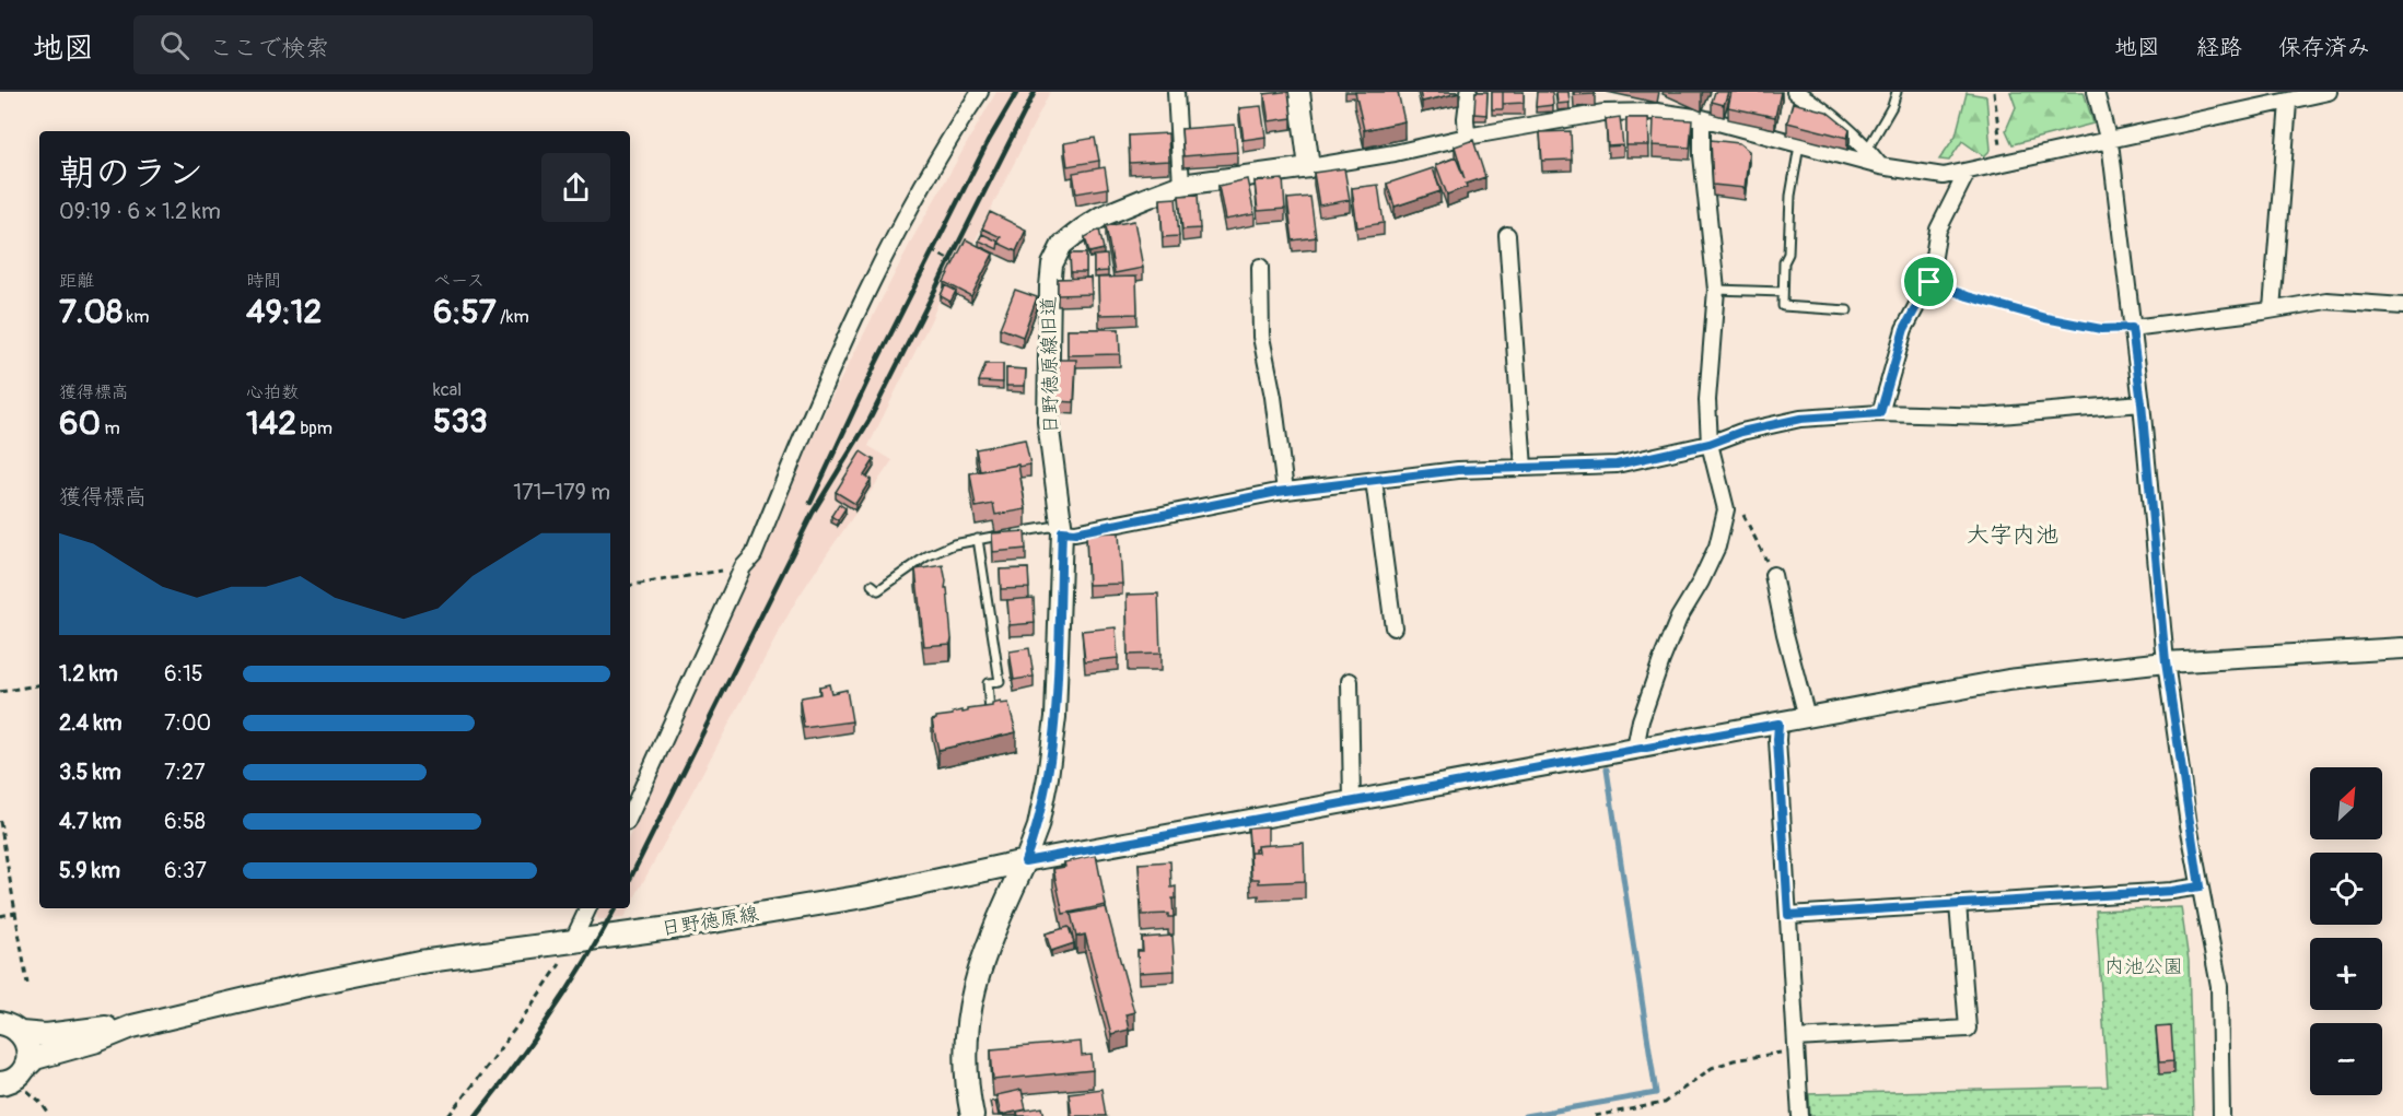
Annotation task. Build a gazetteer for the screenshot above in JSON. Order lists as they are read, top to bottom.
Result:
{
  "streets": {
    "main road": ["日野徳原線"],
    "street": ["日野徳原線旧道"]
  },
  "crossings": [
    ["日野徳原線旧道", "日野徳原線"]
  ],
  "districts": ["大字内池"],
  "parks": ["内池公園"],
  "north": "top right",
  "page": {
    "header": "地図",
    "search": "ここで検索",
    "nav": ["地図", "経路", "保存済み"],
    "heading": ["朝のラン", "09:19 · 6 × 1.2 km"],
    "stats": [
      ["距離", "7.08 km"],
      ["時間", "49:12"],
      ["ペース", "6:57 /km"],
      ["獲得標高", "60 m"],
      ["心拍数", "142 bpm"],
      ["kcal", "533"]
    ],
    "chart": ["獲得標高", "171–179 m"],
    "list": [
      {
        "name": "1.2 km",
        "note": "6:15"
      },
      {
        "name": "2.4 km",
        "note": "7:00"
      },
      {
        "name": "3.5 km",
        "note": "7:27"
      },
      {
        "name": "4.7 km",
        "note": "6:58"
      },
      {
        "name": "5.9 km",
        "note": "6:37"
      }
    ],
    "map_buttons": ["+", "−"]
  }
}
